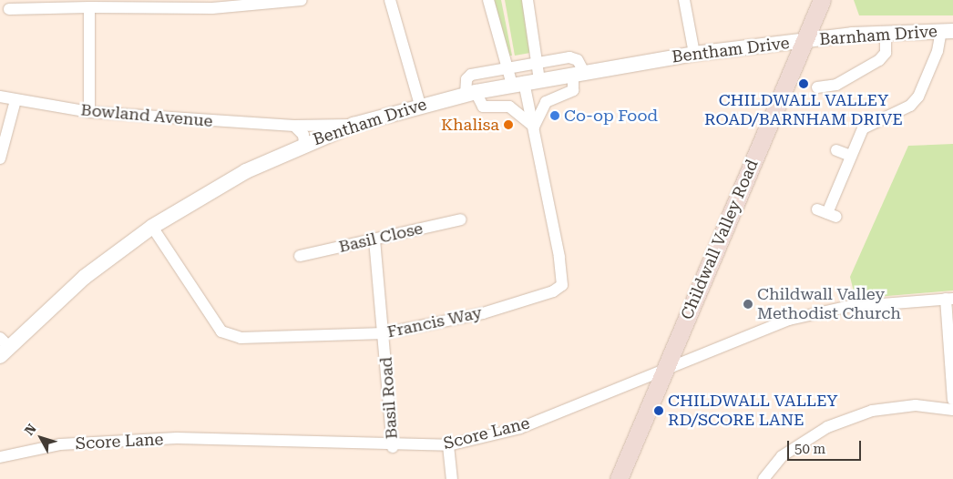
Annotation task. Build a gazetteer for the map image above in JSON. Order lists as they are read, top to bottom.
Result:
{
  "streets": {
    "main road": ["Childwall Valley Road"],
    "street": [
      "Barnham Drive",
      "Bentham Drive",
      "Bowland Avenue",
      "Basil Close",
      "Francis Way",
      "Basil Road",
      "Score Lane"
    ]
  },
  "crossings": [
    ["Barnham Drive", "Bentham Drive"],
    ["Barnham Drive", "Childwall Valley Road"],
    ["Bentham Drive", "Bowland Avenue"],
    ["Bentham Drive", "Childwall Valley Road"],
    ["Bentham Drive", "Francis Way"],
    ["Basil Close", "Basil Road"],
    ["Childwall Valley Road", "Score Lane"],
    ["Francis Way", "Basil Road"],
    ["Basil Road", "Score Lane"]
  ],
  "places": [
    "CHILDWALL VALLEY ROAD/BARNHAM DRIVE",
    "Co-op Food",
    "Khalisa",
    "Childwall Valley Methodist Church",
    "CHILDWALL VALLEY RD/SCORE LANE"
  ],
  "scale_bar": "50 m",
  "north": "top left"
}
